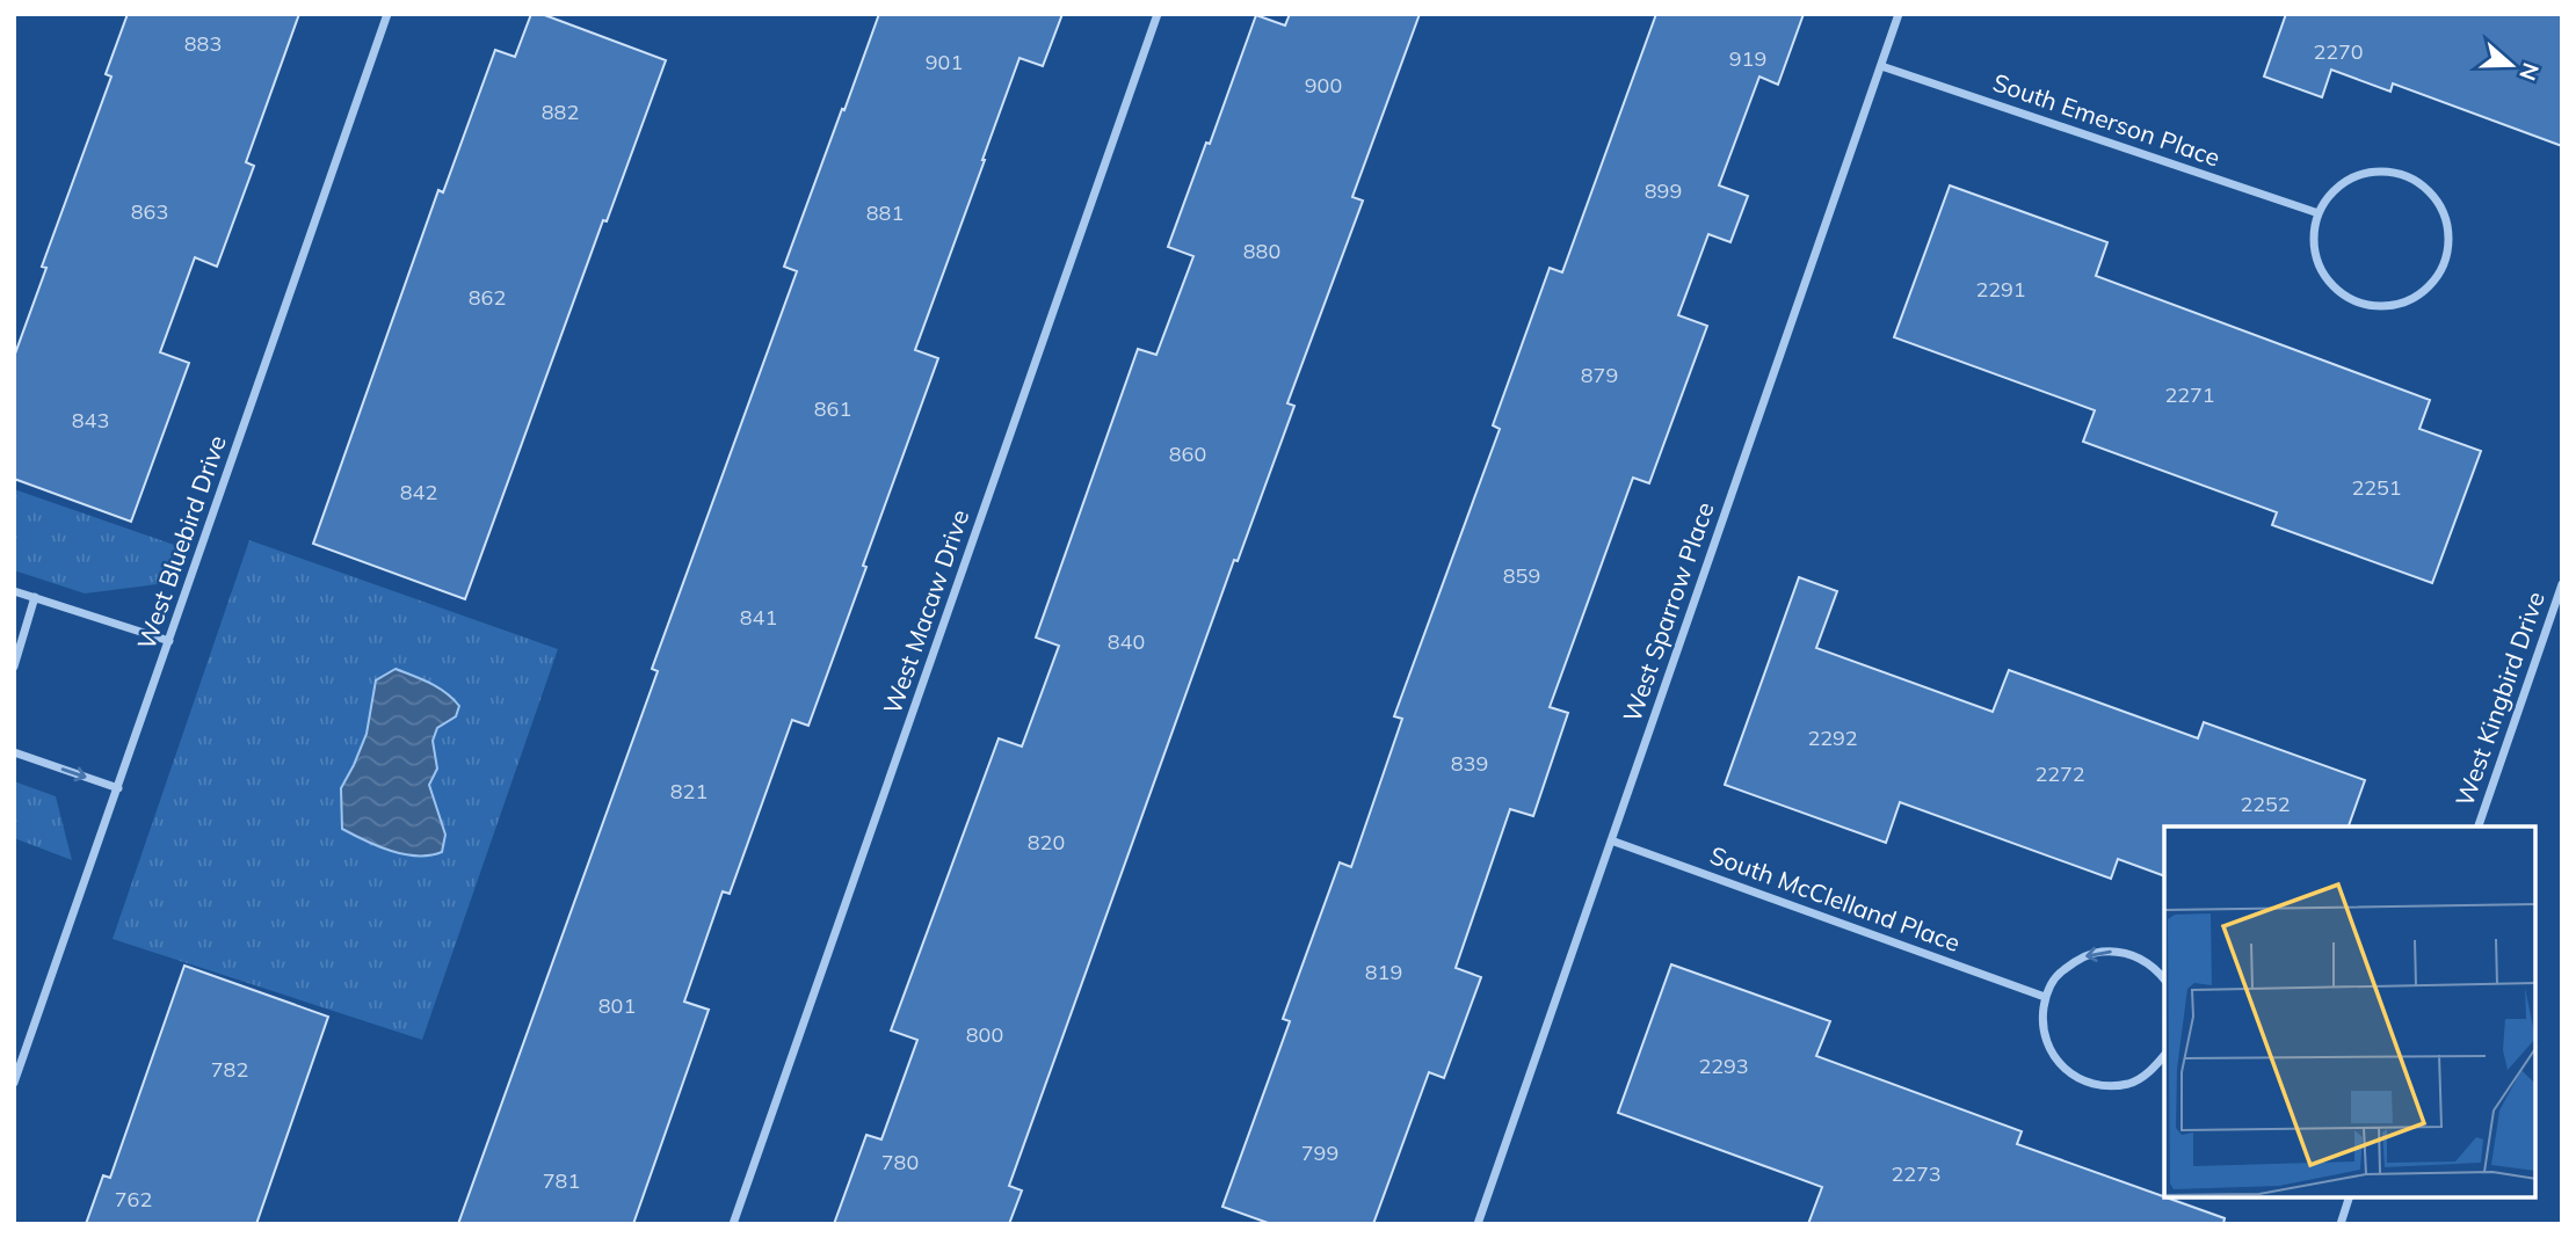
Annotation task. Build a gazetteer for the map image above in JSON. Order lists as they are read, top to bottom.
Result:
{
  "streets": {
    "street": [
      "South Emerson Place",
      "West Bluebird Drive",
      "West Macaw Drive",
      "West Sparrow Place",
      "West Kingbird Drive",
      "South McClelland Place"
    ]
  },
  "crossings": [
    ["South Emerson Place", "West Sparrow Place"],
    ["West Sparrow Place", "South McClelland Place"]
  ],
  "house_numbers": [
    "883",
    "2270",
    "919",
    "901",
    "900",
    "882",
    "899",
    "863",
    "881",
    "880",
    "2291",
    "862",
    "879",
    "2271",
    "861",
    "843",
    "860",
    "2251",
    "842",
    "859",
    "841",
    "840",
    "2292",
    "839",
    "2272",
    "821",
    "2252",
    "820",
    "819",
    "801",
    "800",
    "2293",
    "782",
    "799",
    "780",
    "2273",
    "781",
    "762"
  ],
  "north": "right"
}
